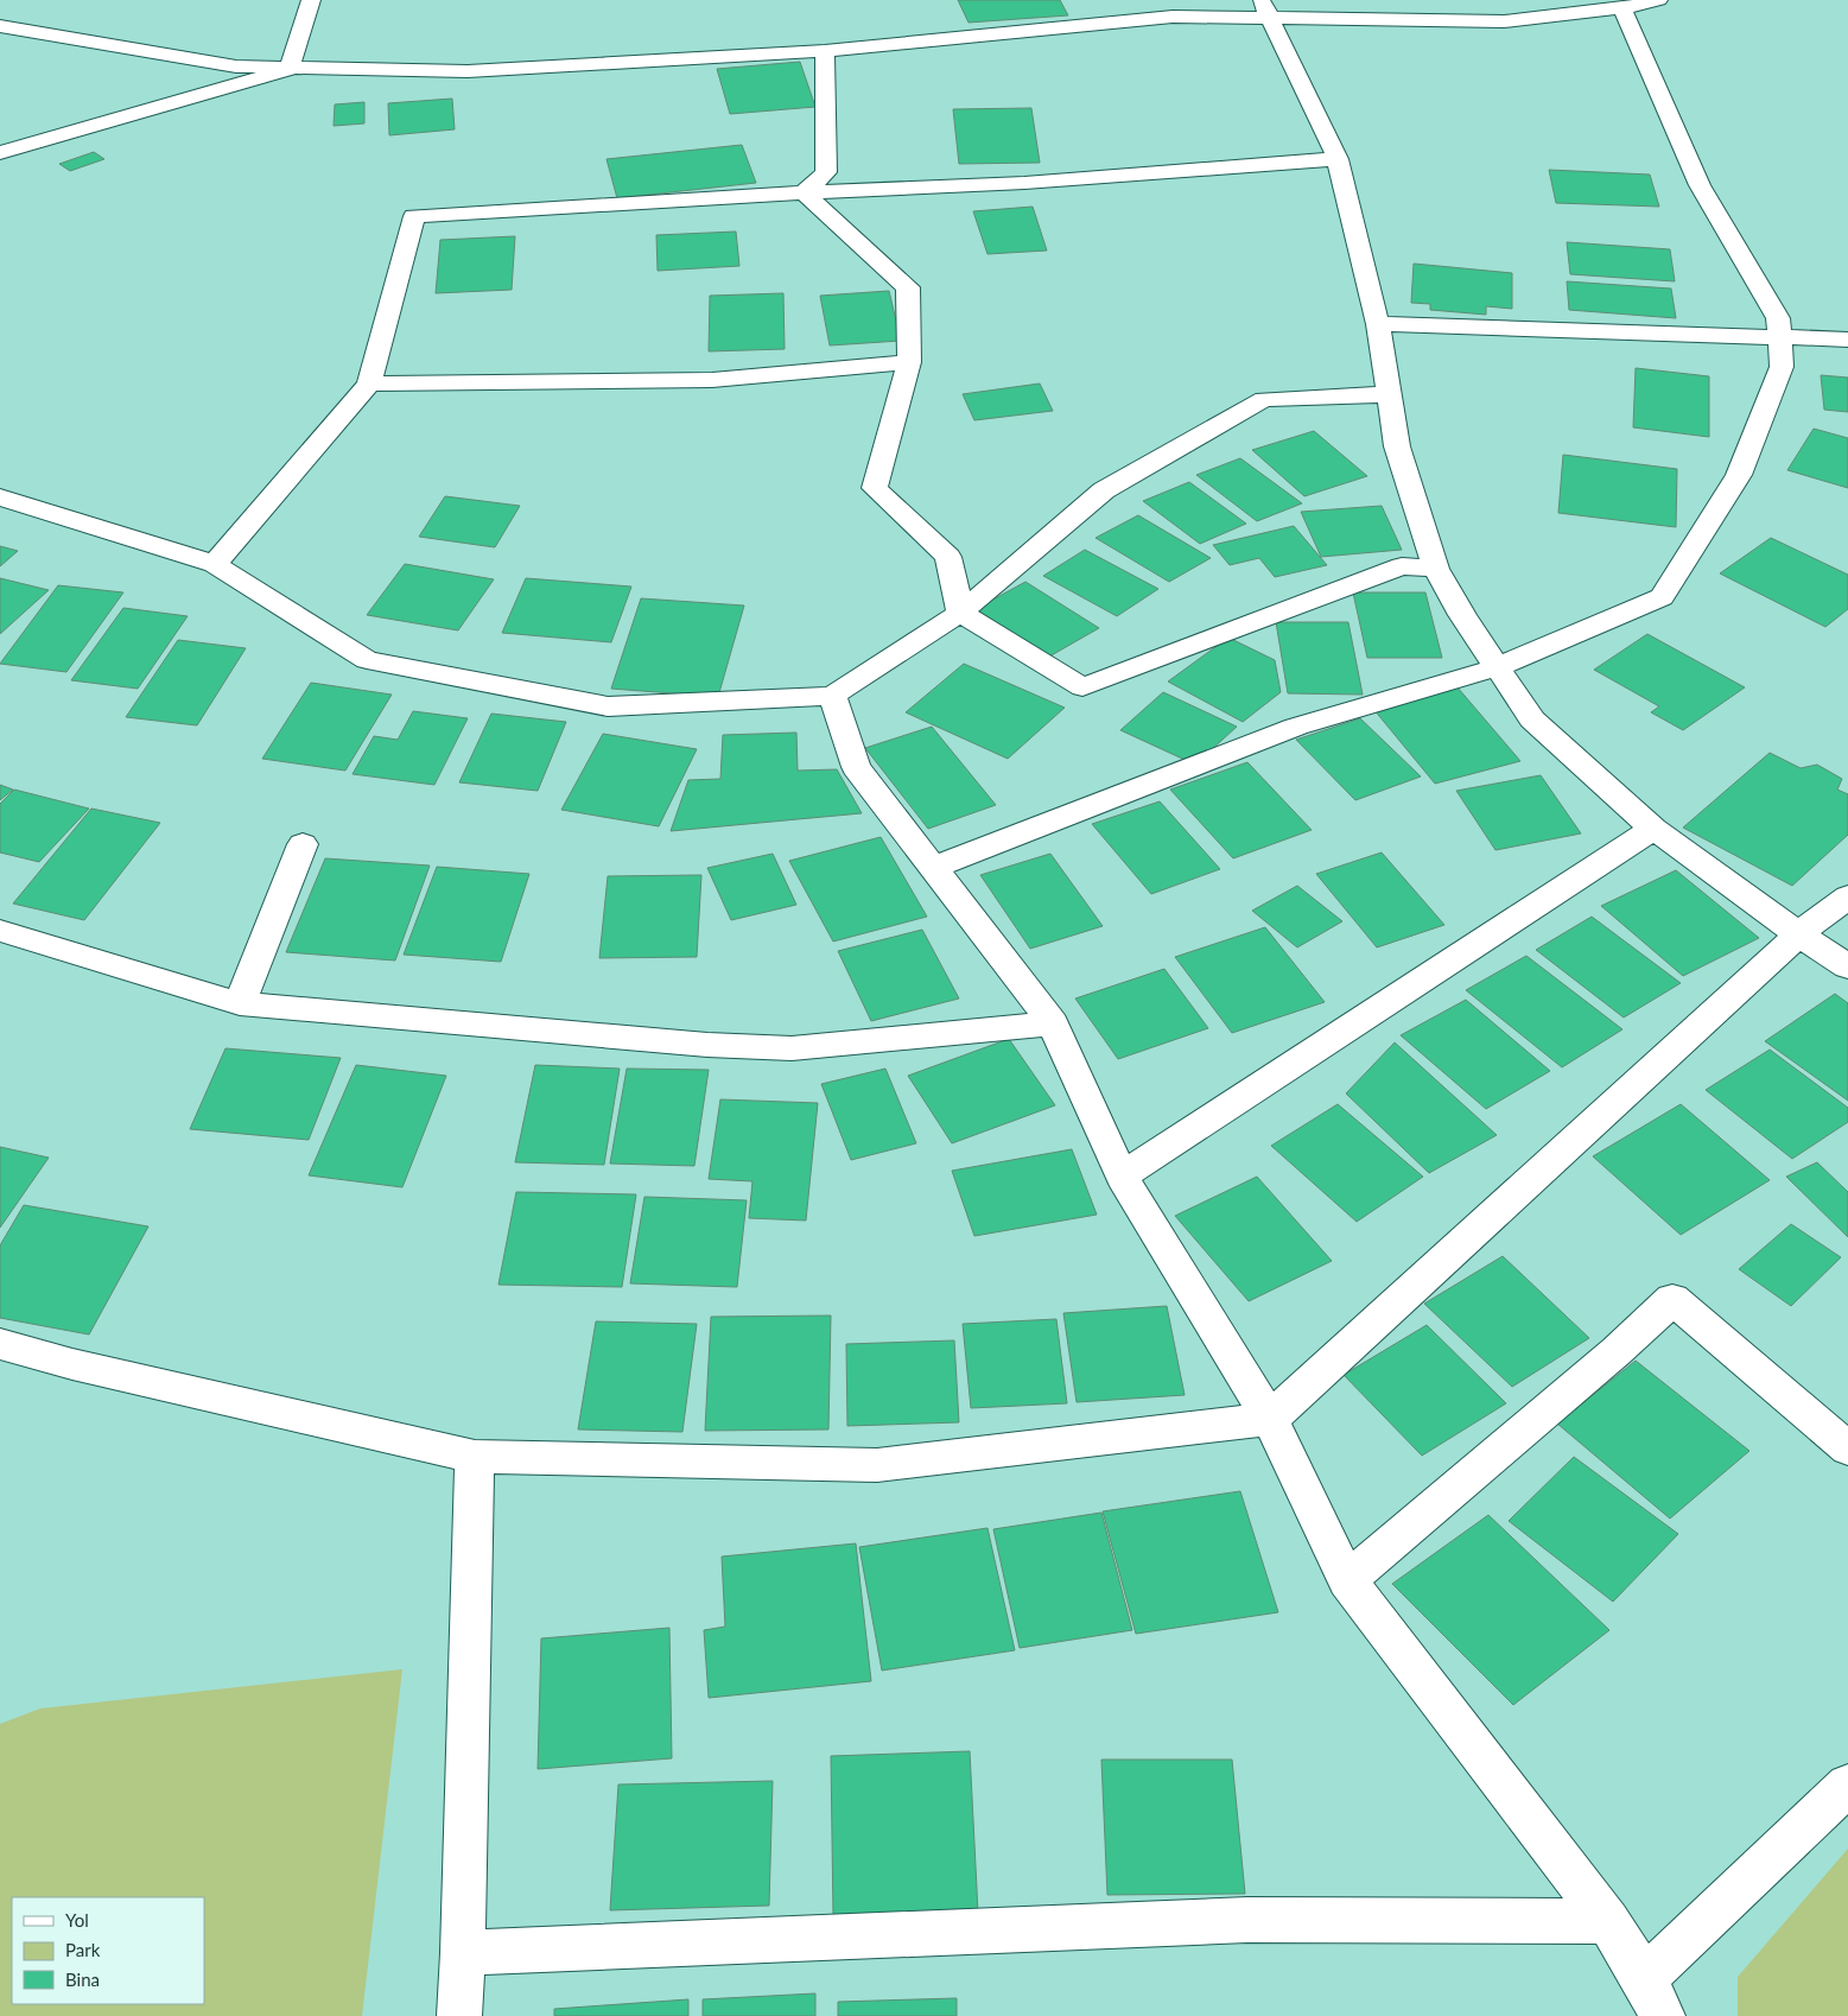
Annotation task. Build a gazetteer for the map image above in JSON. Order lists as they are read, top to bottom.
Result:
{
  "legend": ["Yol", "Park", "Bina"]
}
